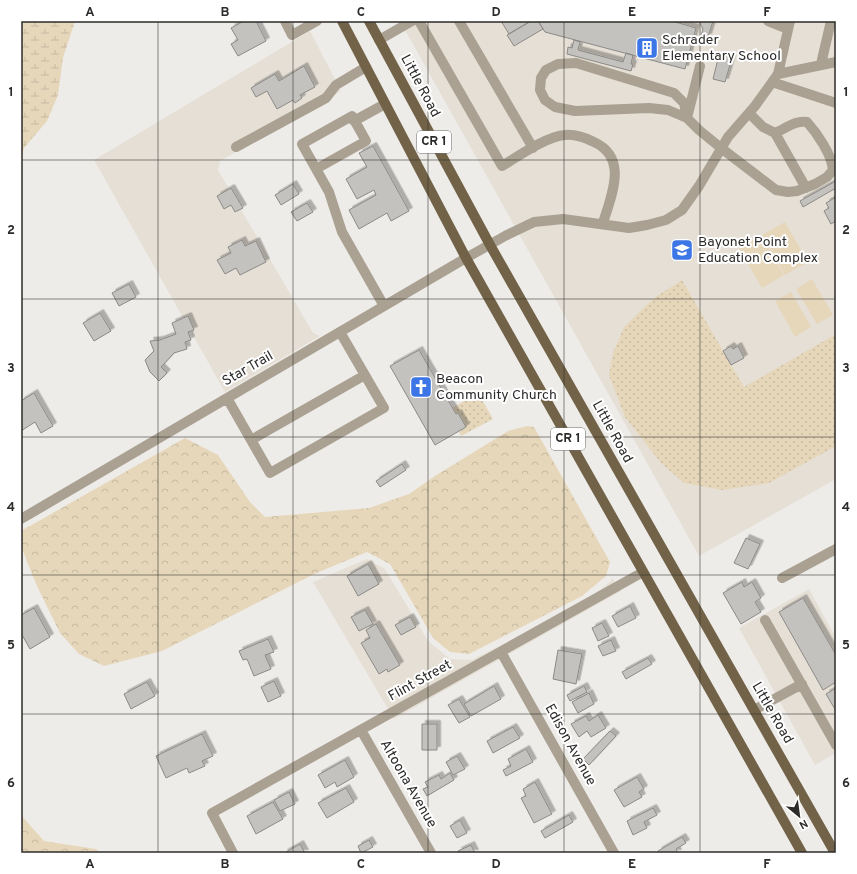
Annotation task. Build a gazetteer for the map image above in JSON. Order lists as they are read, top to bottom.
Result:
{
  "streets": {
    "main road": ["Little Road", "CR 1"],
    "street": [
      "Star Trail",
      "Flint Street",
      "Edison Avenue",
      "Altoona Avenue"
    ]
  },
  "crossings": [
    ["Little Road", "Star Trail"],
    ["CR 1", "Star Trail"],
    ["CR 1", "Flint Street"],
    ["Flint Street", "Edison Avenue"],
    ["Flint Street", "Altoona Avenue"]
  ],
  "places": {
    "building": ["Schrader Elementary School"],
    "school or university": ["Bayonet Point Education Complex"],
    "church": ["Beacon Community Church"]
  },
  "north": "bottom right",
  "grid": {
    "columns": [
      "A",
      "B",
      "C",
      "D",
      "E",
      "F"
    ],
    "rows": [
      "1",
      "2",
      "3",
      "4",
      "5",
      "6"
    ]
  }
}
